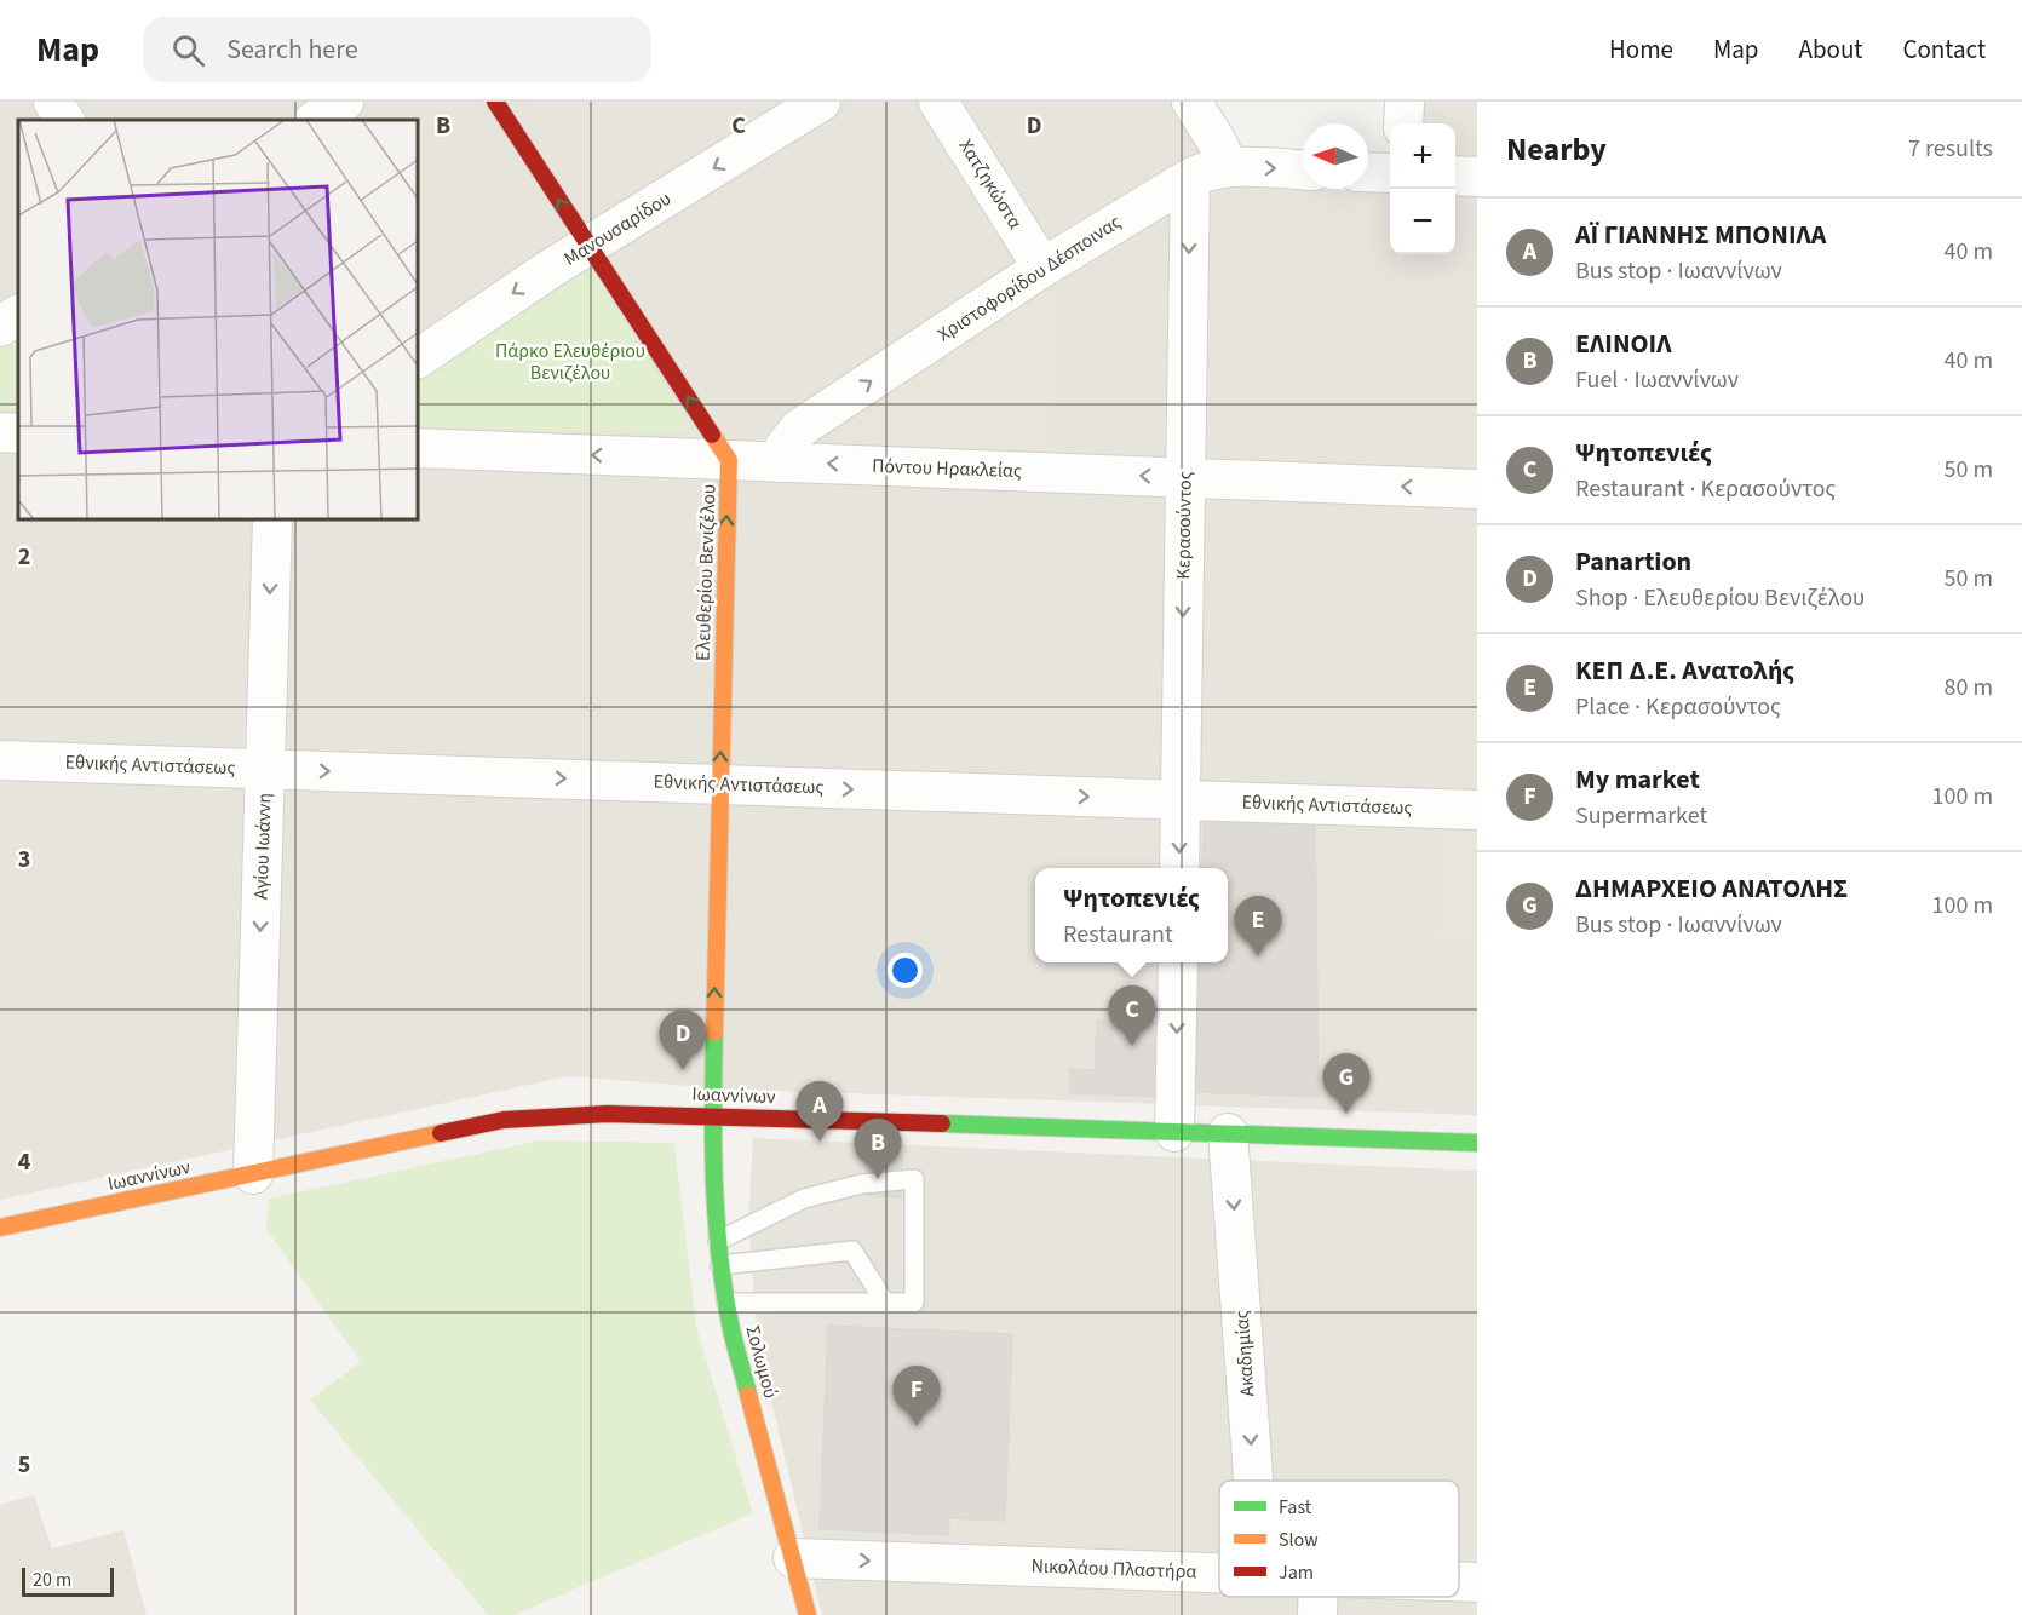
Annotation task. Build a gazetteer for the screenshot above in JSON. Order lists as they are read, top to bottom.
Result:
{
  "streets": {
    "street": [
      "Χατζηκώστα",
      "Μανουσαρίδου",
      "Χριστοφορίδου Δέσποινας",
      "Πόντου Ηρακλείας",
      "Κερασούντος",
      "Ελευθερίου Βενιζέλου",
      "Εθνικής Αντιστάσεως",
      "Αγίου Ιωάννη",
      "Ιωαννίνων",
      "Ακαδημίας",
      "Σολωμού",
      "Νικολάου Πλαστήρα"
    ]
  },
  "crossings": [
    ["Χατζηκώστα", "Χριστοφορίδου Δέσποινας"],
    ["Μανουσαρίδου", "Ελευθερίου Βενιζέλου"],
    ["Χριστοφορίδου Δέσποινας", "Πόντου Ηρακλείας"],
    ["Χριστοφορίδου Δέσποινας", "Κερασούντος"],
    ["Πόντου Ηρακλείας", "Κερασούντος"],
    ["Πόντου Ηρακλείας", "Ελευθερίου Βενιζέλου"],
    ["Κερασούντος", "Εθνικής Αντιστάσεως"],
    ["Ελευθερίου Βενιζέλου", "Εθνικής Αντιστάσεως"],
    ["Ελευθερίου Βενιζέλου", "Ιωαννίνων"],
    ["Ελευθερίου Βενιζέλου", "Σολωμού"],
    ["Εθνικής Αντιστάσεως", "Αγίου Ιωάννη"],
    ["Αγίου Ιωάννη", "Ιωαννίνων"],
    ["Ιωαννίνων", "Ακαδημίας"],
    ["Ιωαννίνων", "Σολωμού"],
    ["Σολωμού", "Νικολάου Πλαστήρα"]
  ],
  "one_way": [
    "Μανουσαρίδου",
    "Χριστοφορίδου Δέσποινας",
    "Πόντου Ηρακλείας",
    "Κερασούντος",
    "Ελευθερίου Βενιζέλου",
    "Εθνικής Αντιστάσεως",
    "Αγίου Ιωάννη",
    "Ακαδημίας",
    "Νικολάου Πλαστήρα"
  ],
  "parks": ["Πάρκο Ελευθέριου Βενιζέλου"],
  "legend": ["Fast", "Slow", "Jam"],
  "scale_bar": "20 m",
  "north": "left",
  "page": {
    "header": "Map",
    "search": "Search here",
    "nav": [
      "Home",
      "Map",
      "About",
      "Contact"
    ],
    "heading": ["Nearby", "7 results"],
    "map_buttons": ["+", "−"],
    "list": [
      {
        "mark": "A",
        "name": "ΑΪ ΓΙΑΝΝΗΣ ΜΠΟΝΙΛΑ",
        "note": "Bus stop · Ιωαννίνων",
        "value": "40 m"
      },
      {
        "mark": "B",
        "name": "ΕΛΙΝΟΙΛ",
        "note": "Fuel · Ιωαννίνων",
        "value": "40 m"
      },
      {
        "mark": "C",
        "name": "Ψητοπενιές",
        "note": "Restaurant · Κερασούντος",
        "value": "50 m"
      },
      {
        "mark": "D",
        "name": "Panartion",
        "note": "Shop · Ελευθερίου Βενιζέλου",
        "value": "50 m"
      },
      {
        "mark": "E",
        "name": "ΚΕΠ Δ.Ε. Ανατολής",
        "note": "Place · Κερασούντος",
        "value": "80 m"
      },
      {
        "mark": "F",
        "name": "My market",
        "note": "Supermarket",
        "value": "100 m"
      },
      {
        "mark": "G",
        "name": "ΔΗΜΑΡΧΕΙΟ ΑΝΑΤΟΛΗΣ",
        "note": "Bus stop · Ιωαννίνων",
        "value": "100 m"
      }
    ],
    "popup": ["Ψητοπενιές", "Restaurant"],
    "pins": [
      "E",
      "C",
      "D",
      "G",
      "A",
      "B",
      "F"
    ],
    "scale": "20 m"
  },
  "grid": {
    "columns": ["B", "C", "D"],
    "rows": [
      "2",
      "3",
      "4",
      "5"
    ]
  }
}
